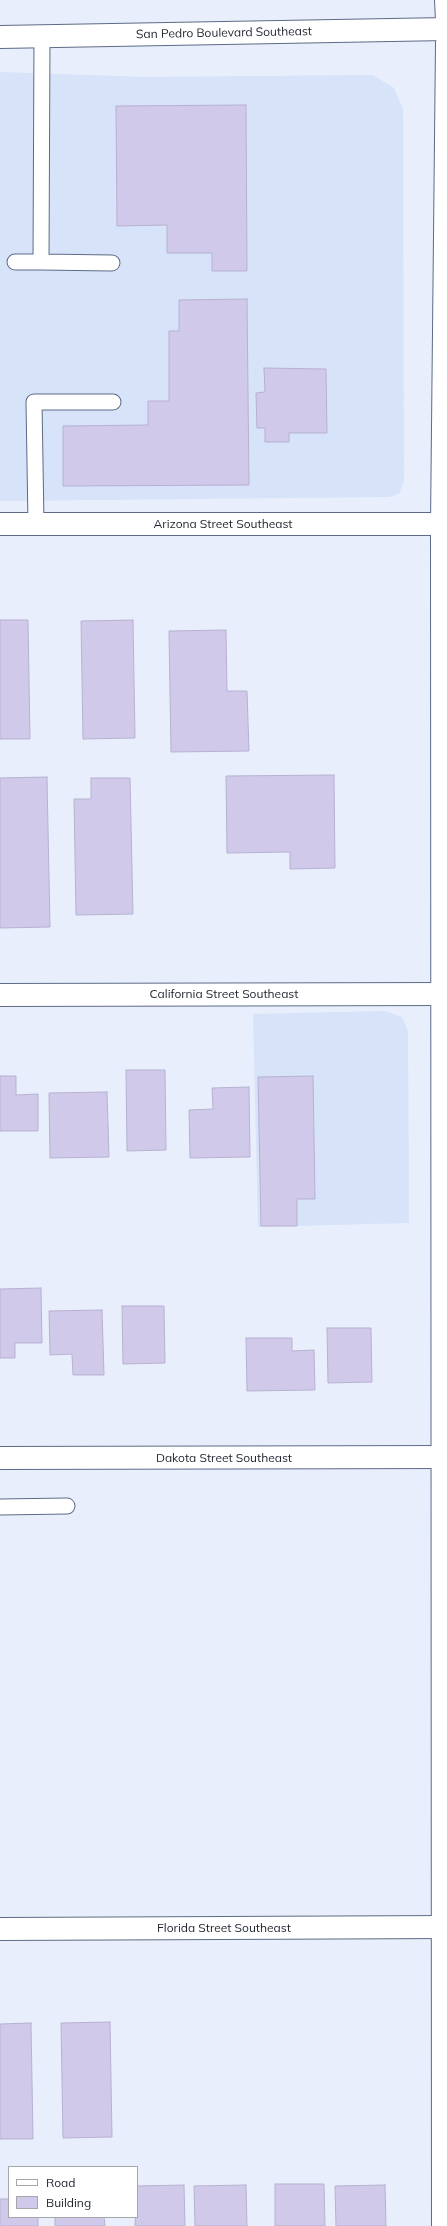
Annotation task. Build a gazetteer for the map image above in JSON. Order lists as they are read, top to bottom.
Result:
{
  "streets": {
    "street": [
      "San Pedro Boulevard Southeast",
      "Arizona Street Southeast",
      "California Street Southeast",
      "Dakota Street Southeast",
      "Florida Street Southeast"
    ]
  },
  "legend": ["Road", "Building"]
}
